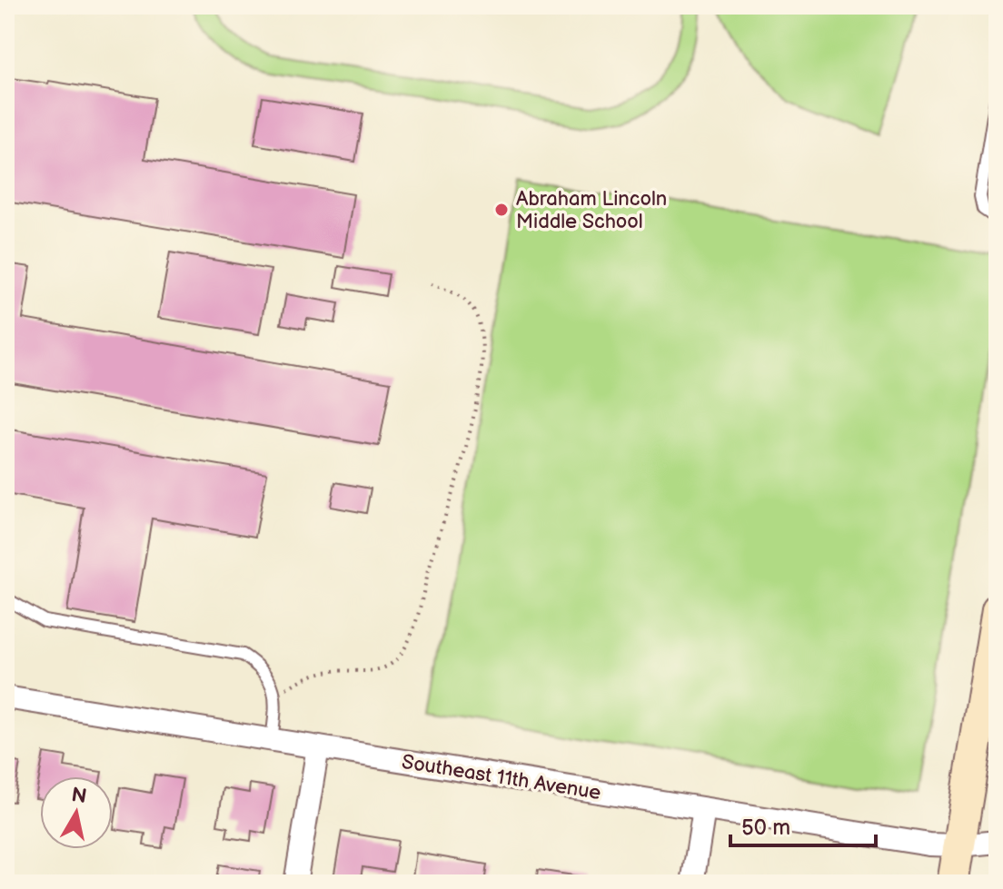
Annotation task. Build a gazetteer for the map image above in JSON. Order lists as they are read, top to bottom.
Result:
{
  "streets": {
    "street": ["Southeast 11th Avenue"]
  },
  "places": ["Abraham Lincoln Middle School"],
  "scale_bar": "50 m",
  "north": "top"
}
